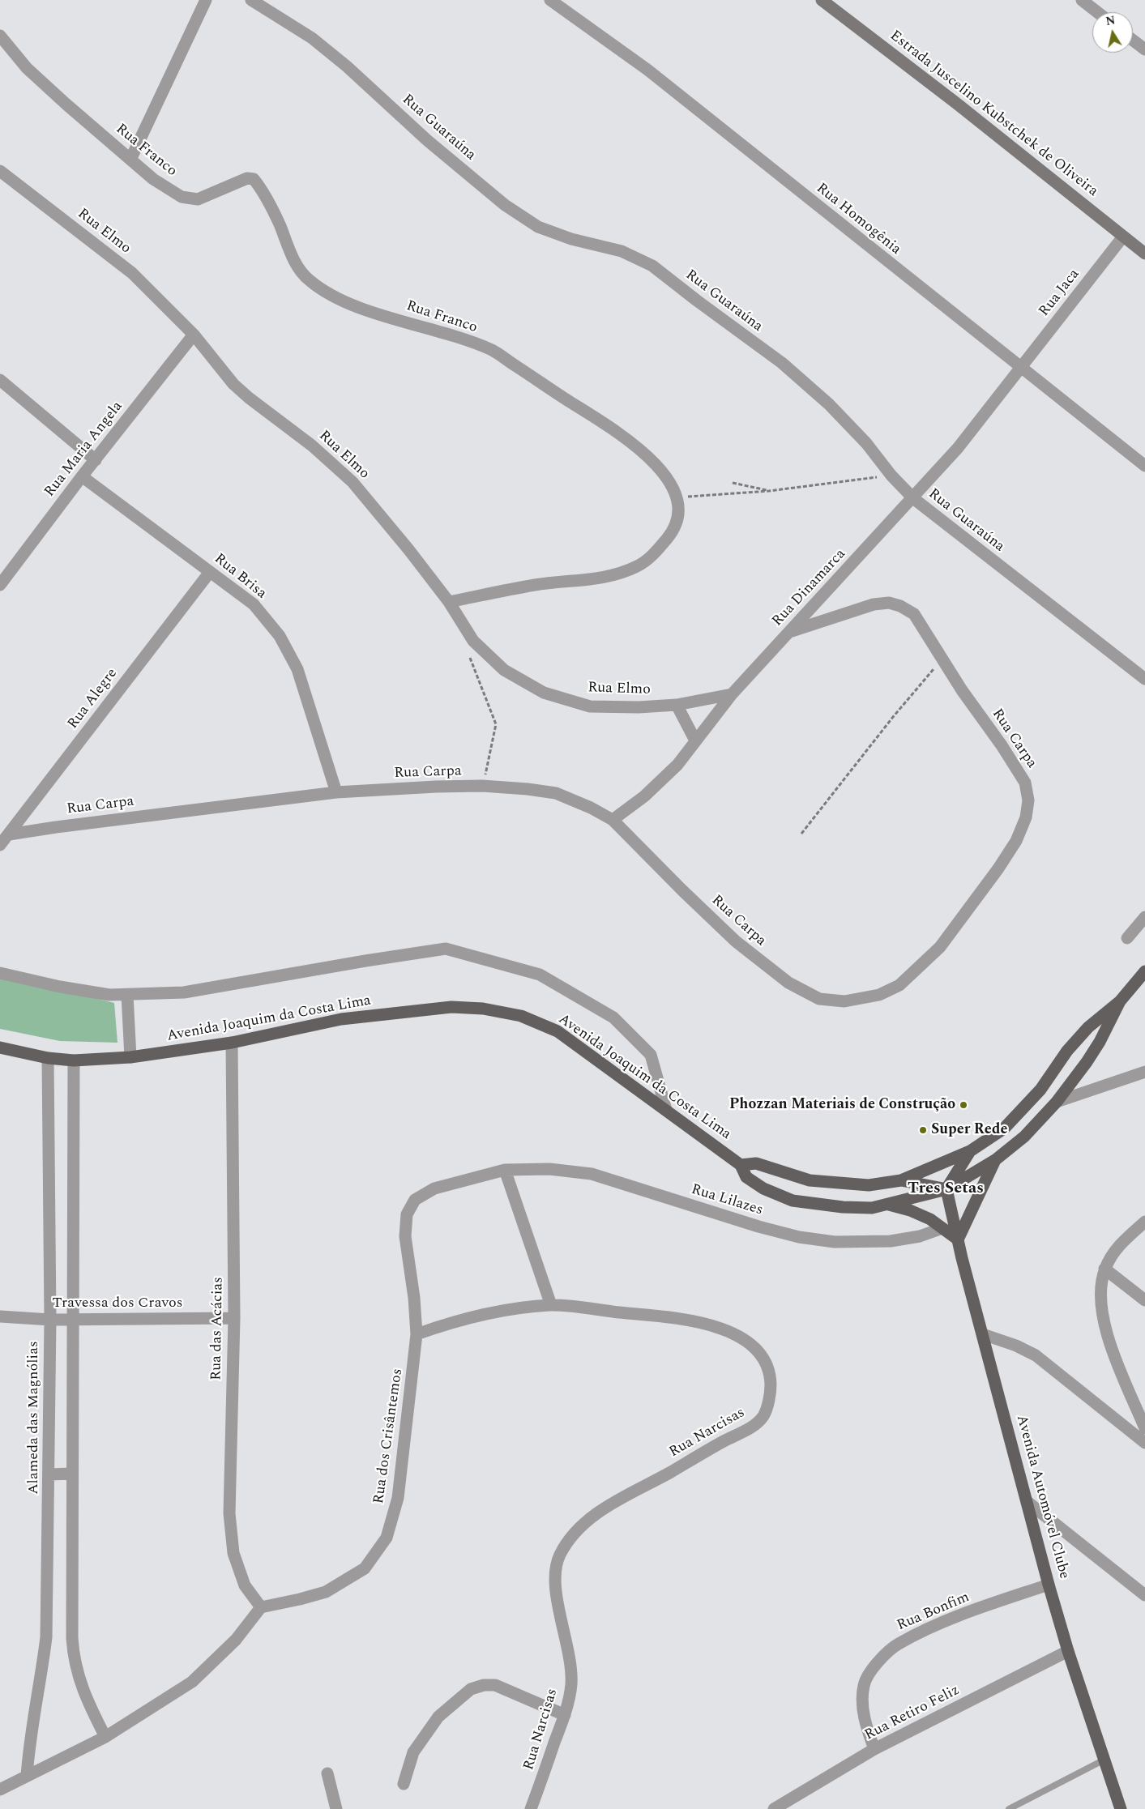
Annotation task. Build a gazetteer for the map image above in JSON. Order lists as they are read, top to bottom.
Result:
{
  "streets": {
    "main road": ["Avenida Joaquim da Costa Lima", "Avenida Automóvel Clube"],
    "street": [
      "Estrada Juscelino Kubstchek de Oliveira",
      "Rua Guaraúna",
      "Rua Franco",
      "Rua Homogênia",
      "Rua Elmo",
      "Rua Jaca",
      "Rua Maria Angela",
      "Rua Brisa",
      "Rua Dinamarca",
      "Rua Alegre",
      "Rua Carpa",
      "Rua Lilazes",
      "Travessa dos Cravos",
      "Rua das Acácias",
      "Alameda das Magnólias",
      "Rua Narcisas",
      "Rua dos Crisântemos",
      "Rua Bonfim",
      "Rua Retiro Feliz"
    ]
  },
  "crossings": [
    ["Estrada Juscelino Kubstchek de Oliveira", "Rua Jaca"],
    ["Rua Guaraúna", "Rua Dinamarca"],
    ["Rua Franco", "Rua Elmo"],
    ["Rua Homogênia", "Rua Jaca"],
    ["Rua Homogênia", "Rua Dinamarca"],
    ["Rua Elmo", "Rua Maria Angela"],
    ["Rua Elmo", "Rua Dinamarca"],
    ["Rua Jaca", "Rua Dinamarca"],
    ["Rua Maria Angela", "Rua Brisa"],
    ["Rua Brisa", "Rua Alegre"],
    ["Rua Brisa", "Rua Carpa"],
    ["Rua Dinamarca", "Rua Carpa"],
    ["Rua Alegre", "Rua Carpa"],
    ["Avenida Joaquim da Costa Lima", "Rua das Acácias"],
    ["Avenida Joaquim da Costa Lima", "Alameda das Magnólias"],
    ["Avenida Joaquim da Costa Lima", "Avenida Automóvel Clube"],
    ["Rua Lilazes", "Rua Narcisas"],
    ["Rua Lilazes", "Rua dos Crisântemos"],
    ["Travessa dos Cravos", "Rua das Acácias"],
    ["Travessa dos Cravos", "Alameda das Magnólias"],
    ["Rua das Acácias", "Rua dos Crisântemos"],
    ["Rua Narcisas", "Rua dos Crisântemos"],
    ["Avenida Automóvel Clube", "Rua Bonfim"],
    ["Avenida Automóvel Clube", "Rua Retiro Feliz"],
    ["Rua Bonfim", "Rua Retiro Feliz"]
  ],
  "districts": ["Tres Setas"],
  "places": ["Phozzan Materiais de Construção", "Super Rede"],
  "north": "top"
}
